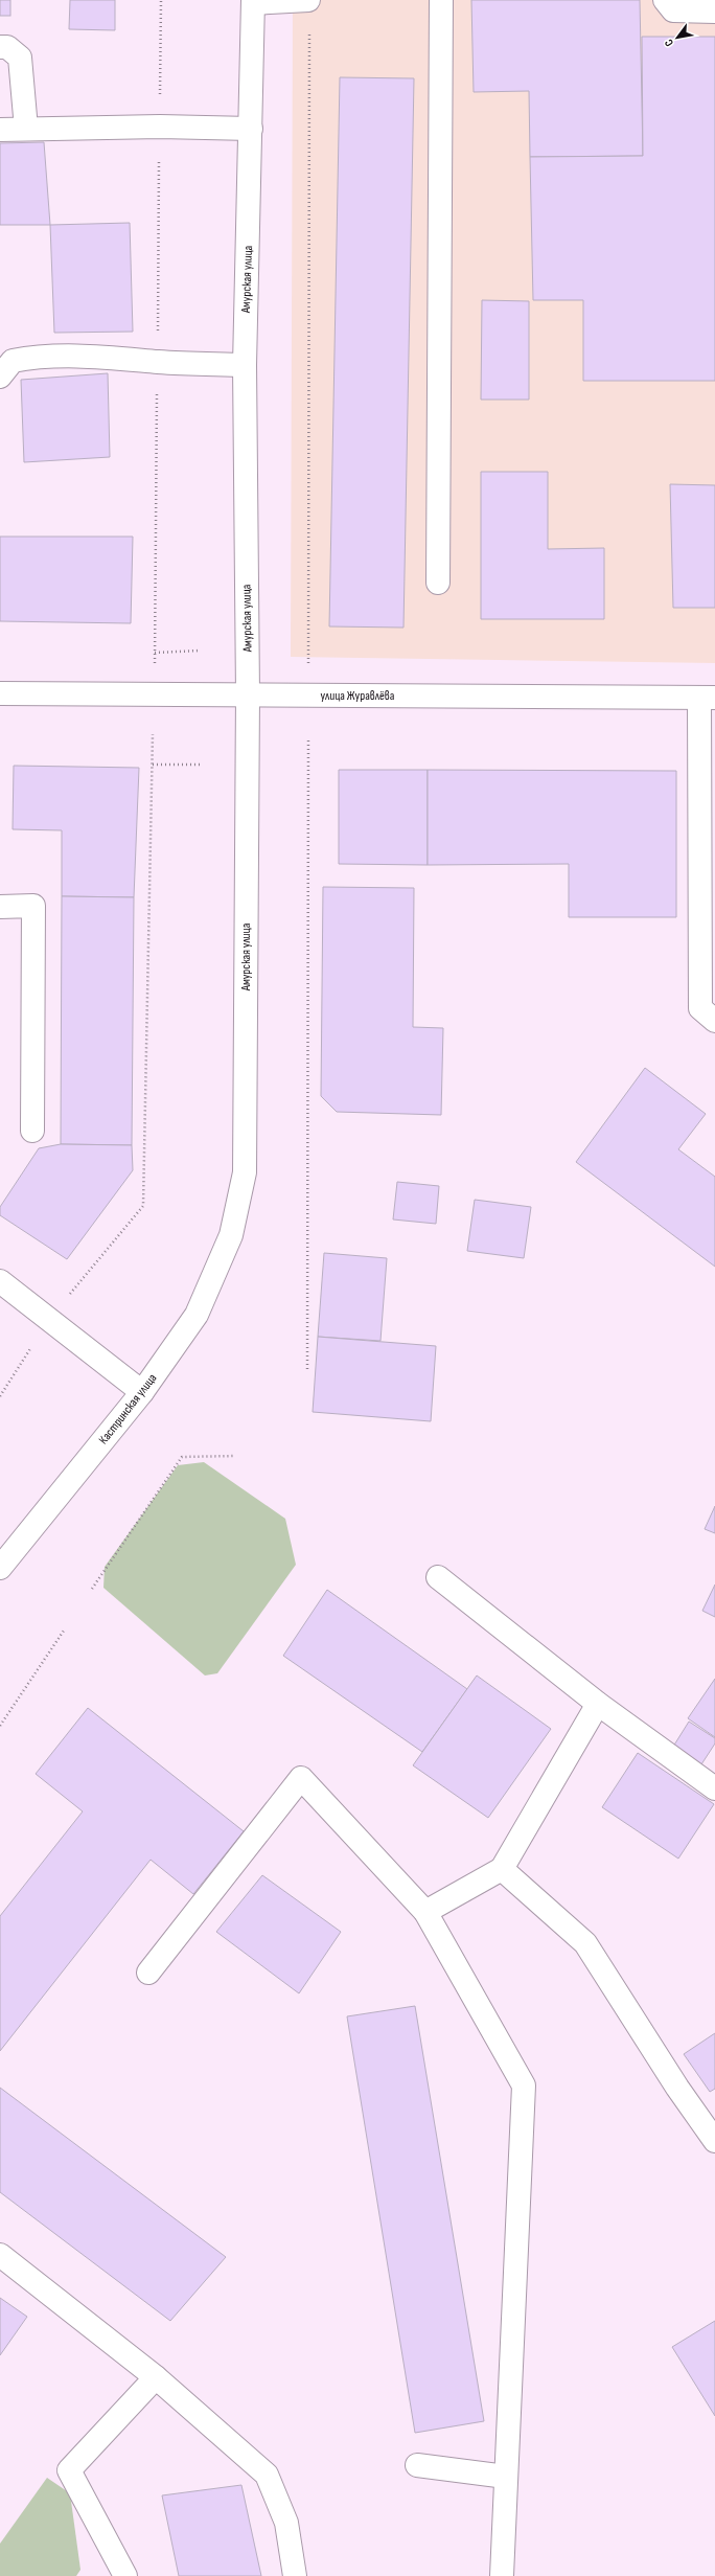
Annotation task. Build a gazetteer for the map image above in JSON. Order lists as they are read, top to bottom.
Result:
{
  "streets": {
    "street": ["Амурская улица", "улица Журавлёва", "Кастринская улица"]
  },
  "crossings": [
    ["Амурская улица", "улица Журавлёва"],
    ["Амурская улица", "Кастринская улица"]
  ],
  "north": "bottom left"
}
